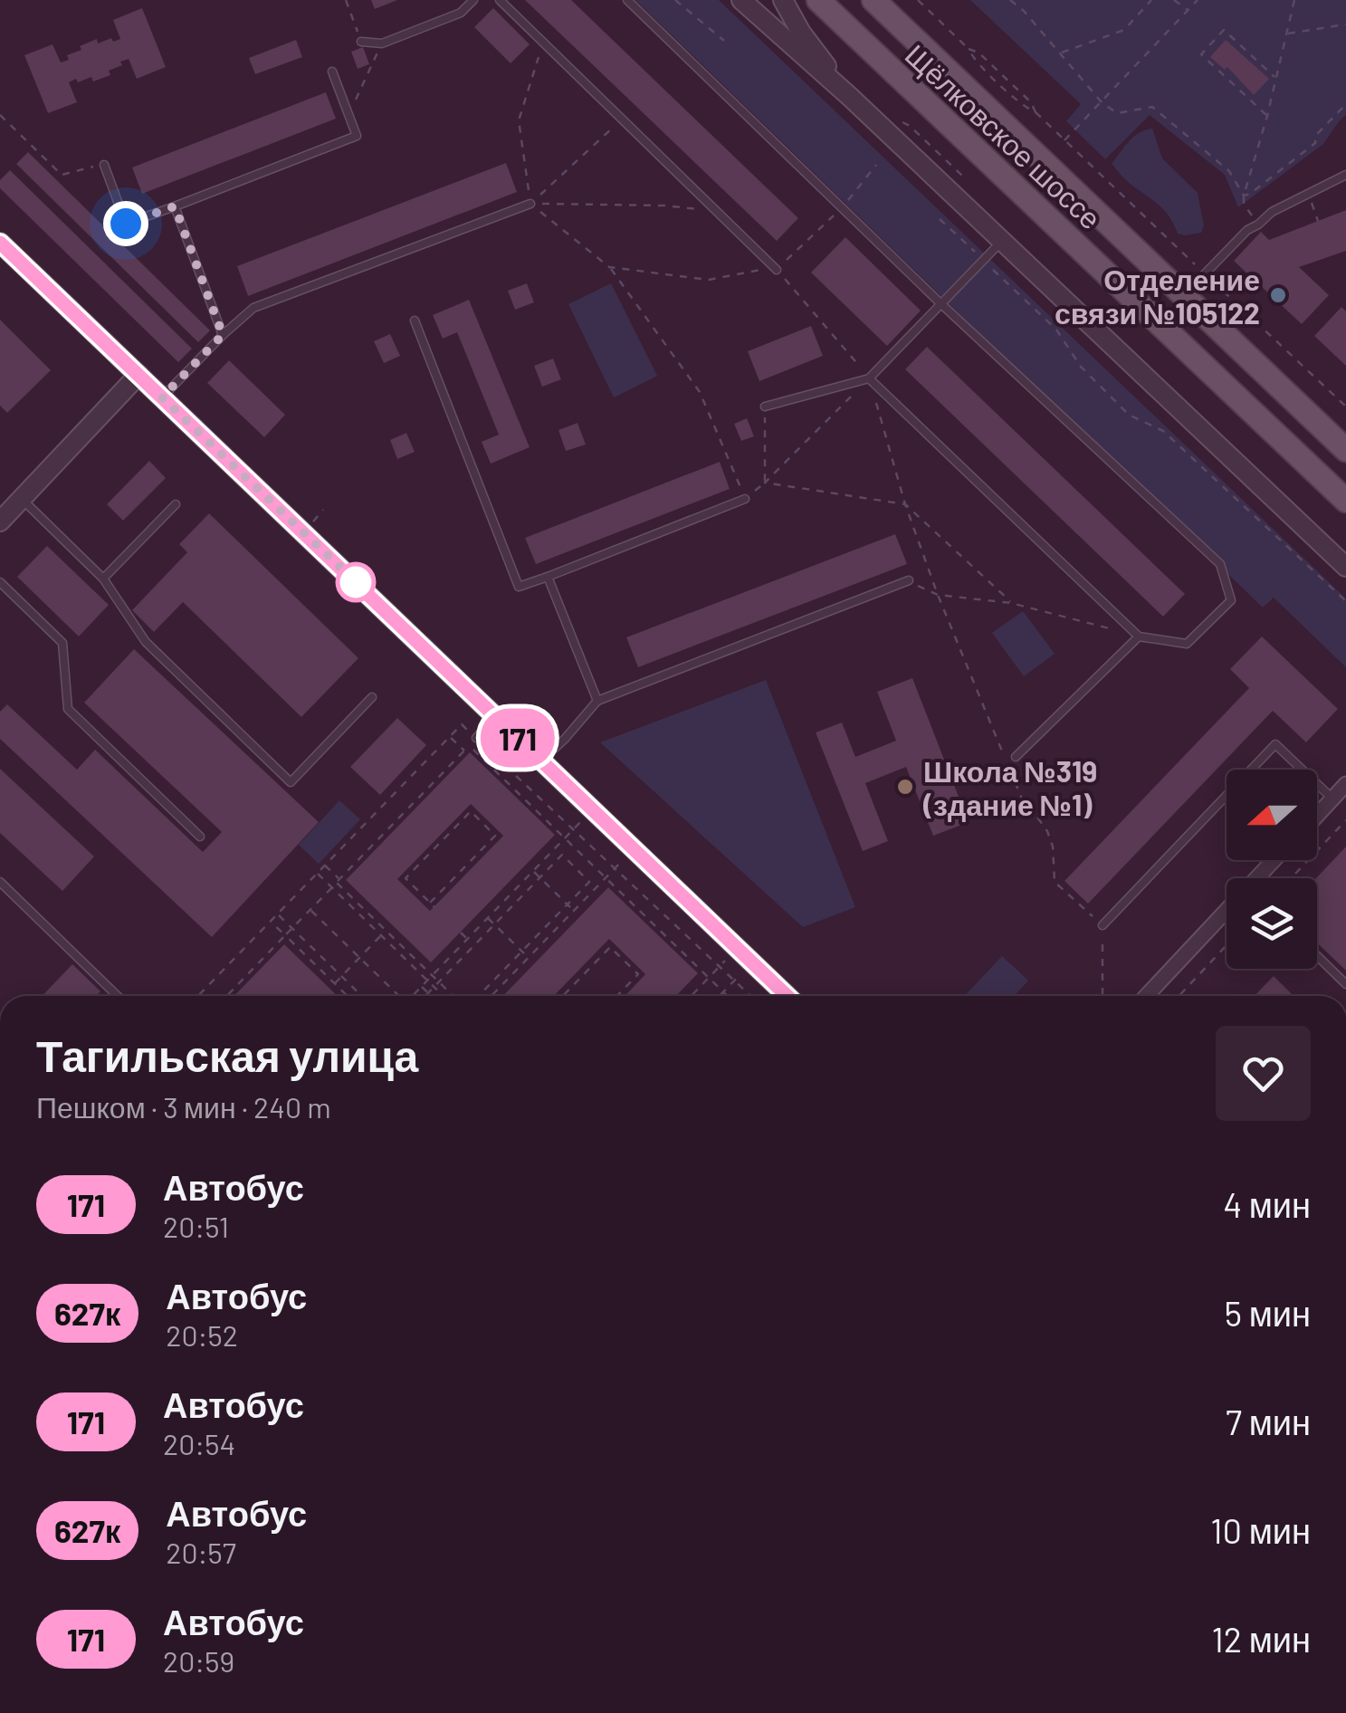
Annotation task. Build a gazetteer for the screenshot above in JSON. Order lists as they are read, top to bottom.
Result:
{
  "streets": {
    "main road": ["Щёлковское шоссе"]
  },
  "places": ["Отделение связи №105122", "Школа №319 (здание №1)"],
  "lines": ["bus line 171"],
  "north": "left",
  "page": {
    "on_map": "171",
    "heading": ["Тагильская улица", "Пешком · 3 мин · 240 m"],
    "list": [
      {
        "mark": "171",
        "name": "Автобус",
        "note": "20:51",
        "value": "4 мин"
      },
      {
        "mark": "627к",
        "name": "Автобус",
        "note": "20:52",
        "value": "5 мин"
      },
      {
        "mark": "171",
        "name": "Автобус",
        "note": "20:54",
        "value": "7 мин"
      },
      {
        "mark": "627к",
        "name": "Автобус",
        "note": "20:57",
        "value": "10 мин"
      },
      {
        "mark": "171",
        "name": "Автобус",
        "note": "20:59",
        "value": "12 мин"
      }
    ]
  }
}
